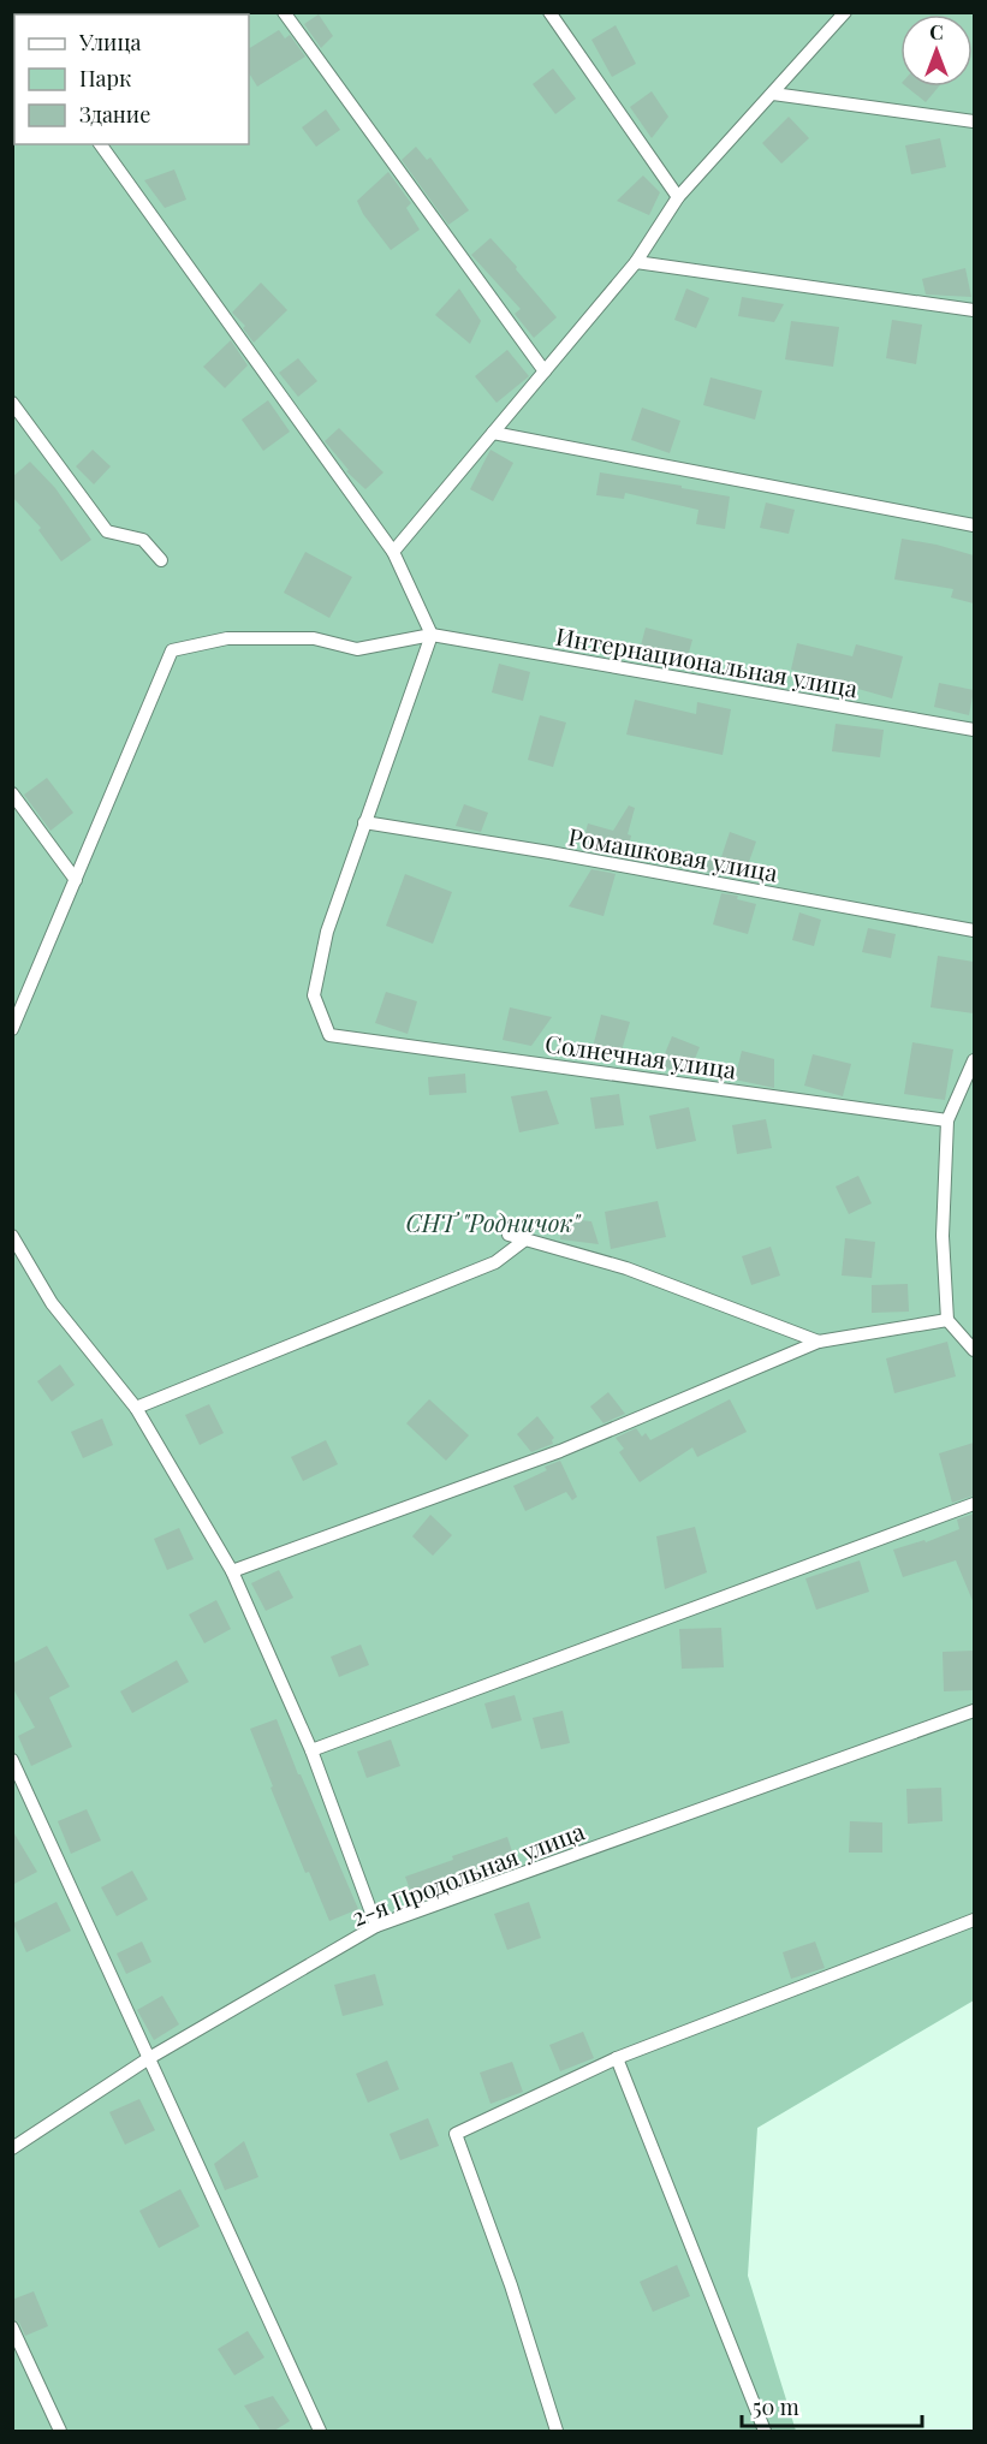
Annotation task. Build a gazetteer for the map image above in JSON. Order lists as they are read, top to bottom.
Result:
{
  "streets": {
    "lane": [
      "Интернациональная улица",
      "Ромашковая улица",
      "Солнечная улица",
      "2-я Продольная улица"
    ]
  },
  "crossings": [
    ["Ромашковая улица", "Солнечная улица"]
  ],
  "parks": ["СНТ \"Родничок\""],
  "legend": ["Улица", "Парк", "Здание"],
  "scale_bar": "50 m",
  "north": "top"
}
